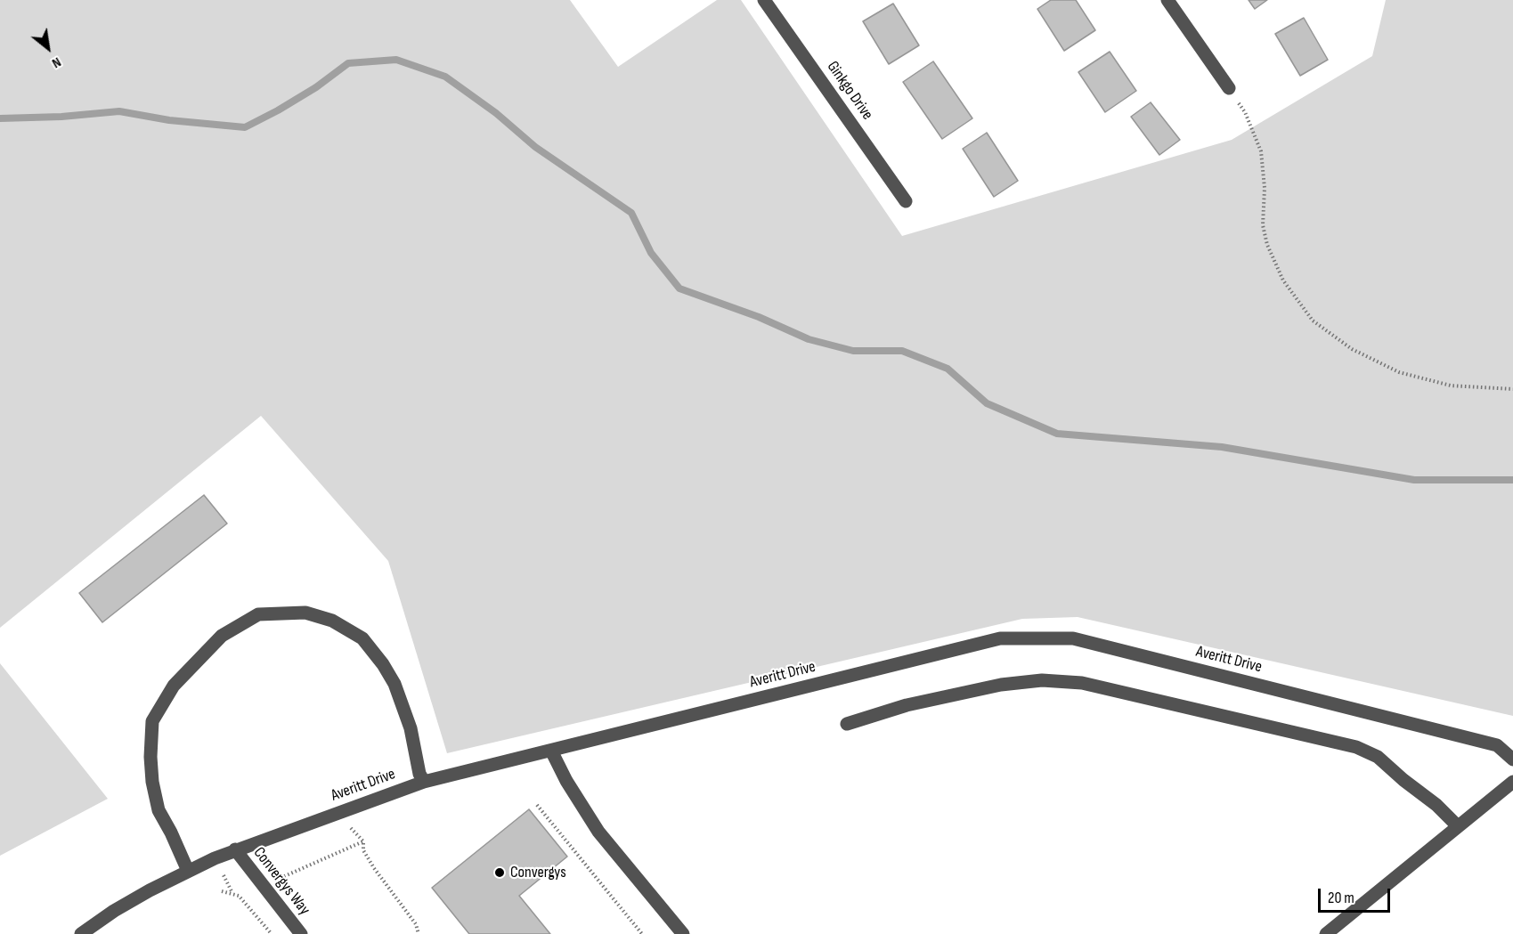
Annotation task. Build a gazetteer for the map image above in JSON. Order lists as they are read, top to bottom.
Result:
{
  "streets": {
    "street": ["Ginkgo Drive", "Averitt Drive", "Convergys Way"]
  },
  "crossings": [
    ["Averitt Drive", "Convergys Way"]
  ],
  "places": ["Convergys"],
  "scale_bar": "20 m",
  "north": "bottom right"
}
